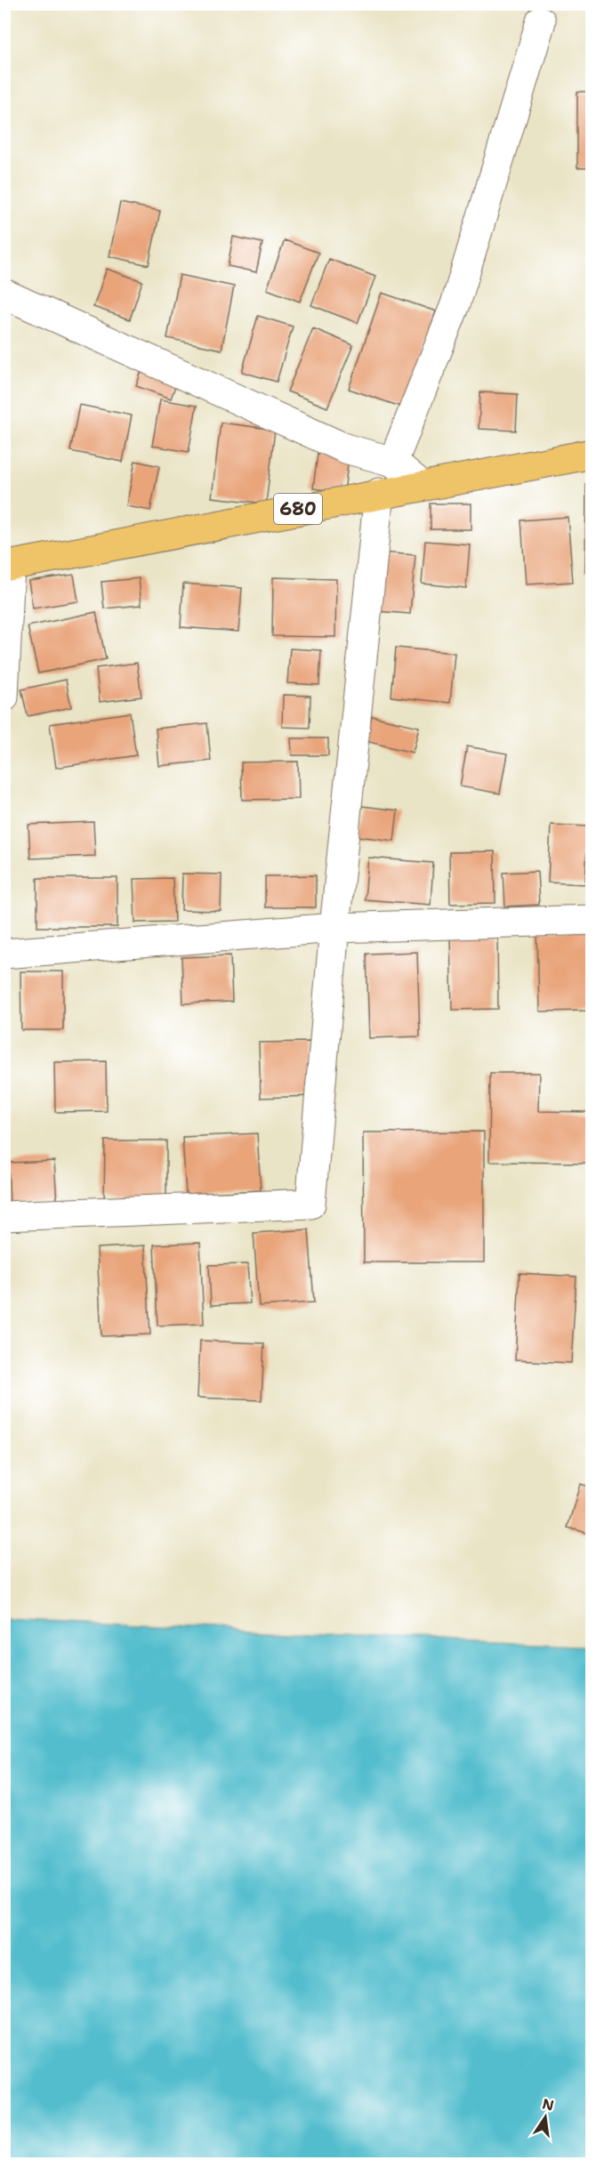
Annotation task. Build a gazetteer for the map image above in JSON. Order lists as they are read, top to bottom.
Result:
{
  "streets": {
    "main road": ["680"]
  },
  "north": "top"
}
